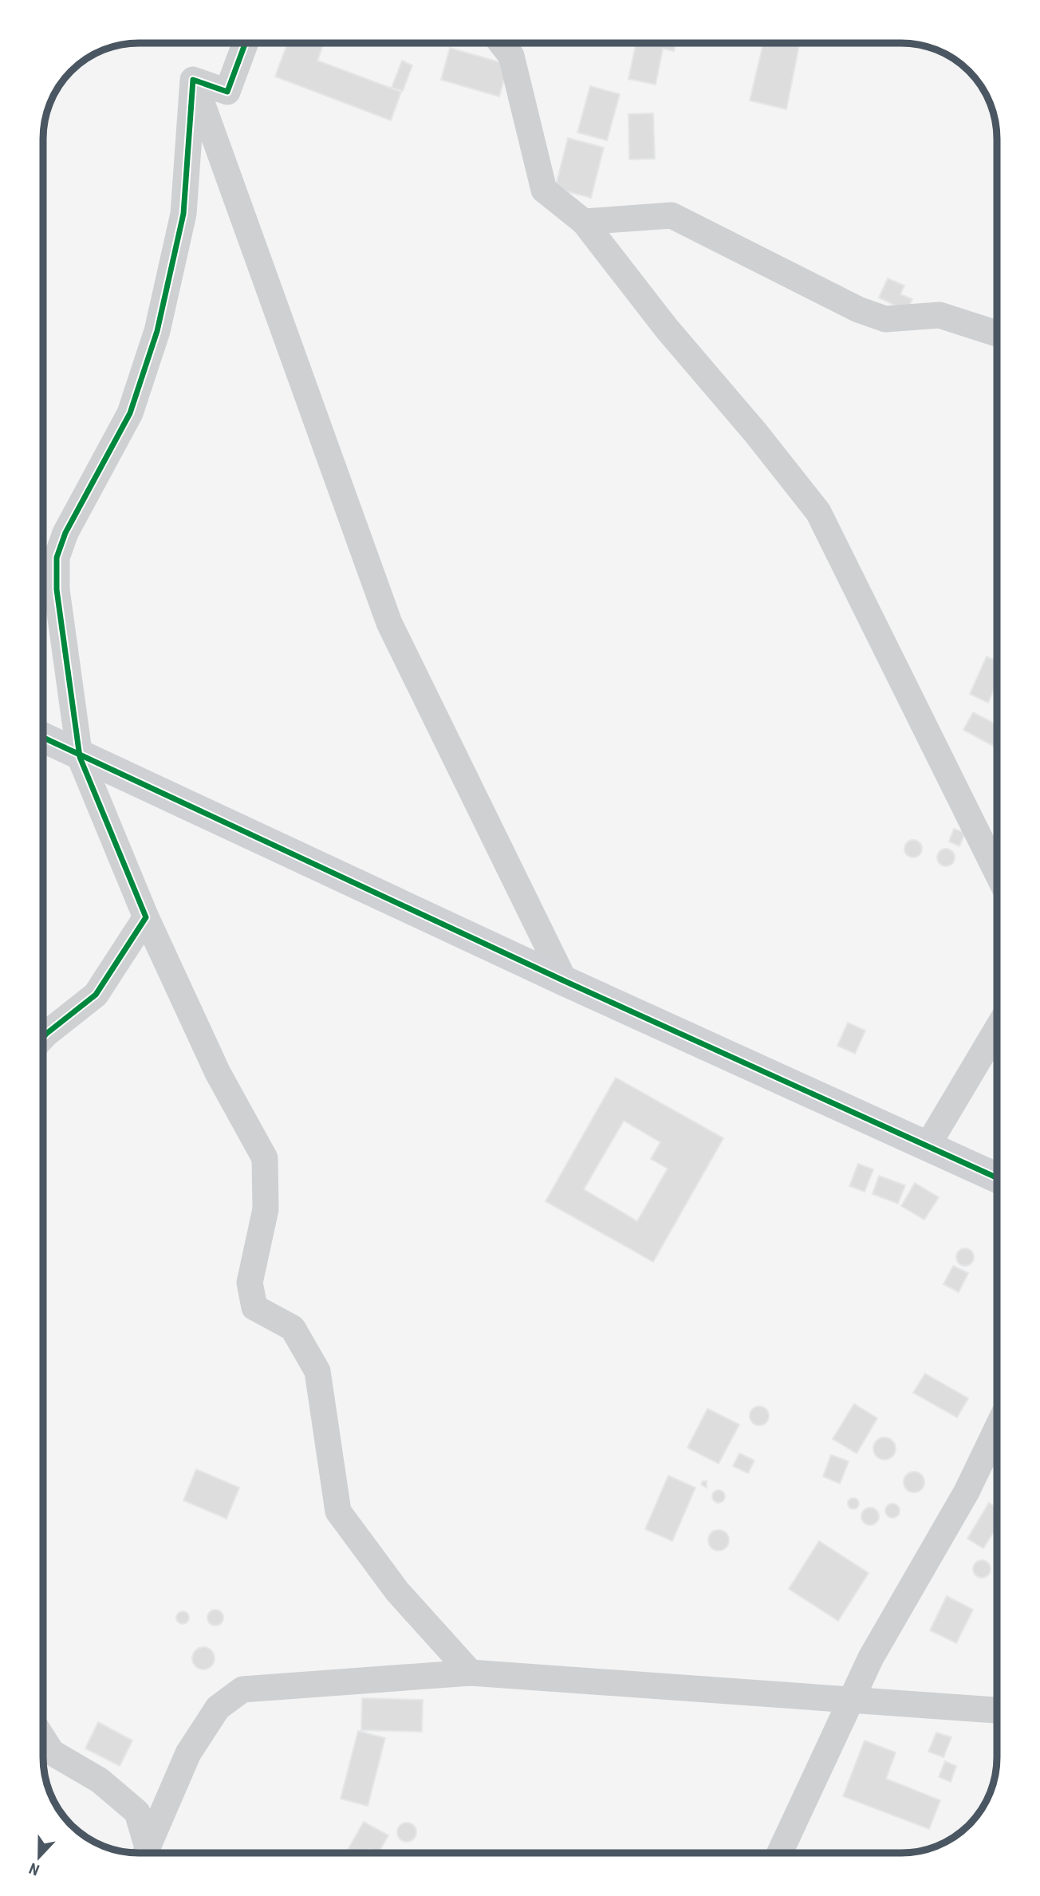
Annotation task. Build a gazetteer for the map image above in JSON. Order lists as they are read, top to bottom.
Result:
{
  "north": "bottom"
}
